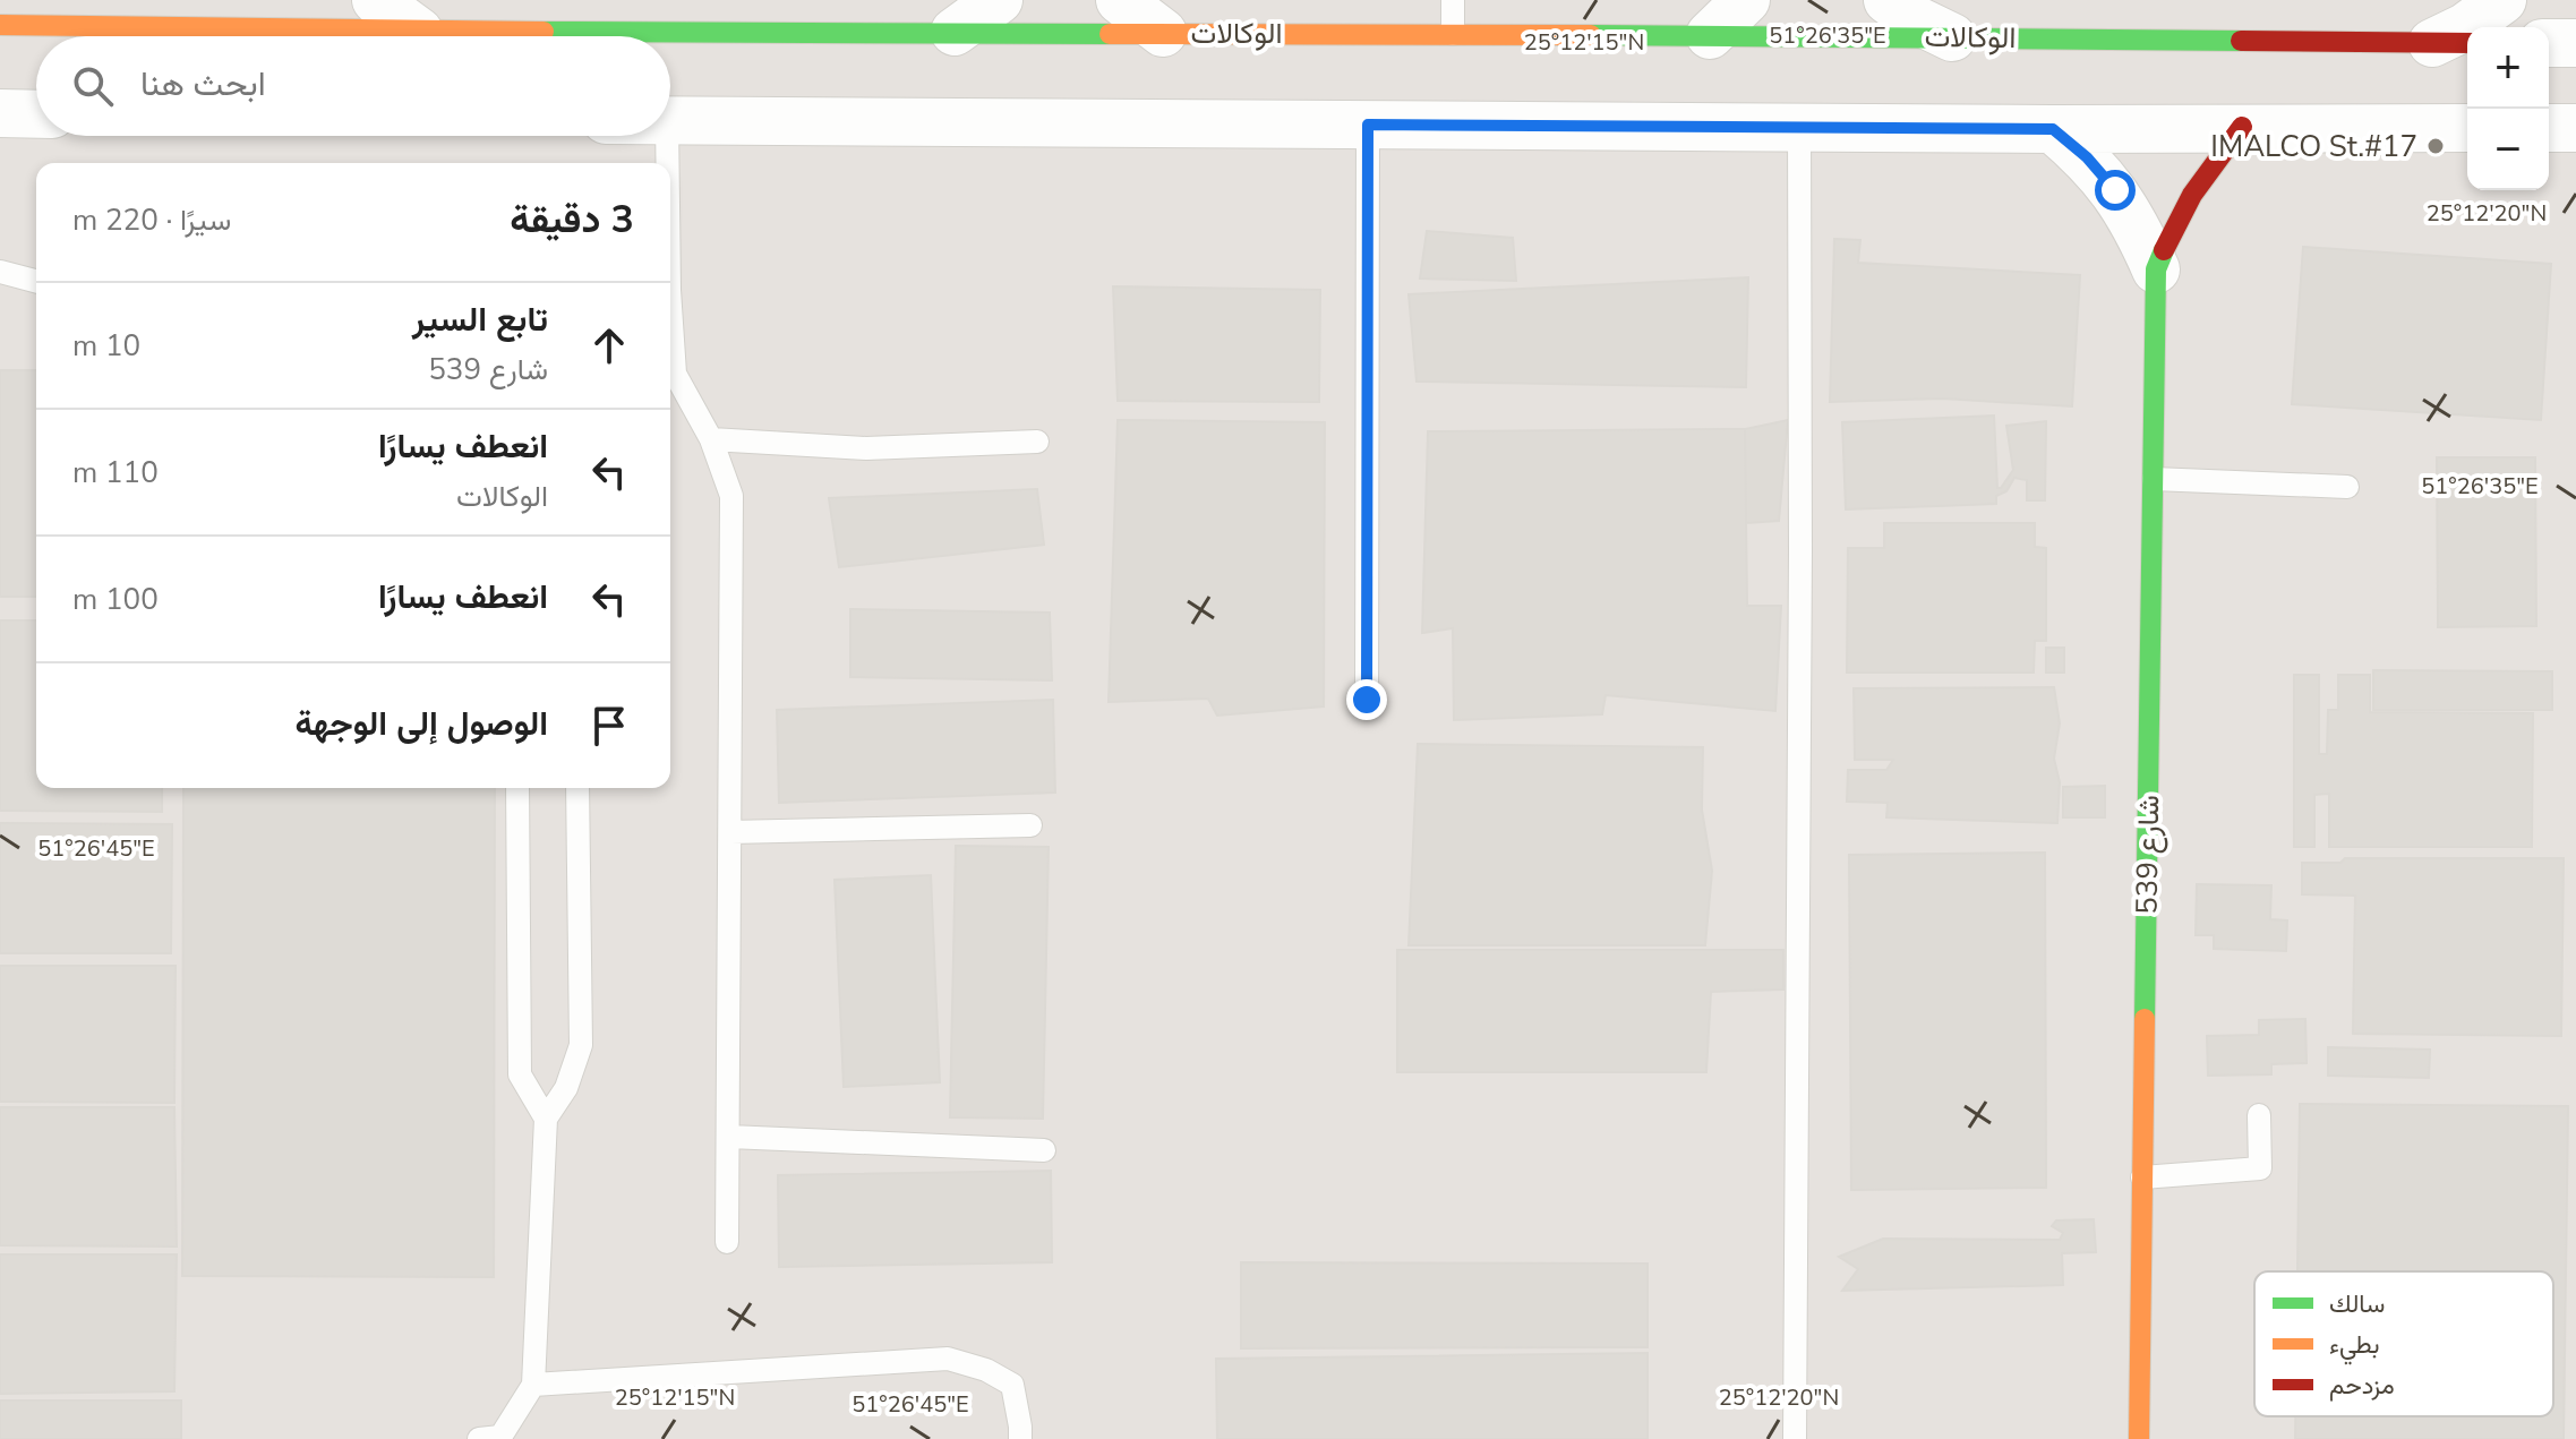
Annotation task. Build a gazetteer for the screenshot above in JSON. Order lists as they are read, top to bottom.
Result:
{
  "streets": {
    "street": ["الوكالات", "شارع 539"]
  },
  "places": ["IMALCO St.#17"],
  "legend": ["سالك", "بطيء", "مزدحم"],
  "page": {
    "map_buttons": ["+", "−"],
    "search": "ابحث هنا",
    "heading": ["3 دقيقة", "سيرًا · 220 m"],
    "list": [
      ["تابع السير", "شارع 539", "10 m"],
      ["انعطف يسارًا", "الوكالات", "110 m"],
      ["انعطف يسارًا", "100 m"],
      "الوصول إلى الوجهة"
    ]
  },
  "coordinates": [
    "51°26'35\"E",
    "25°12'15\"N",
    "25°12'20\"N",
    "51°26'45\"E"
  ]
}
